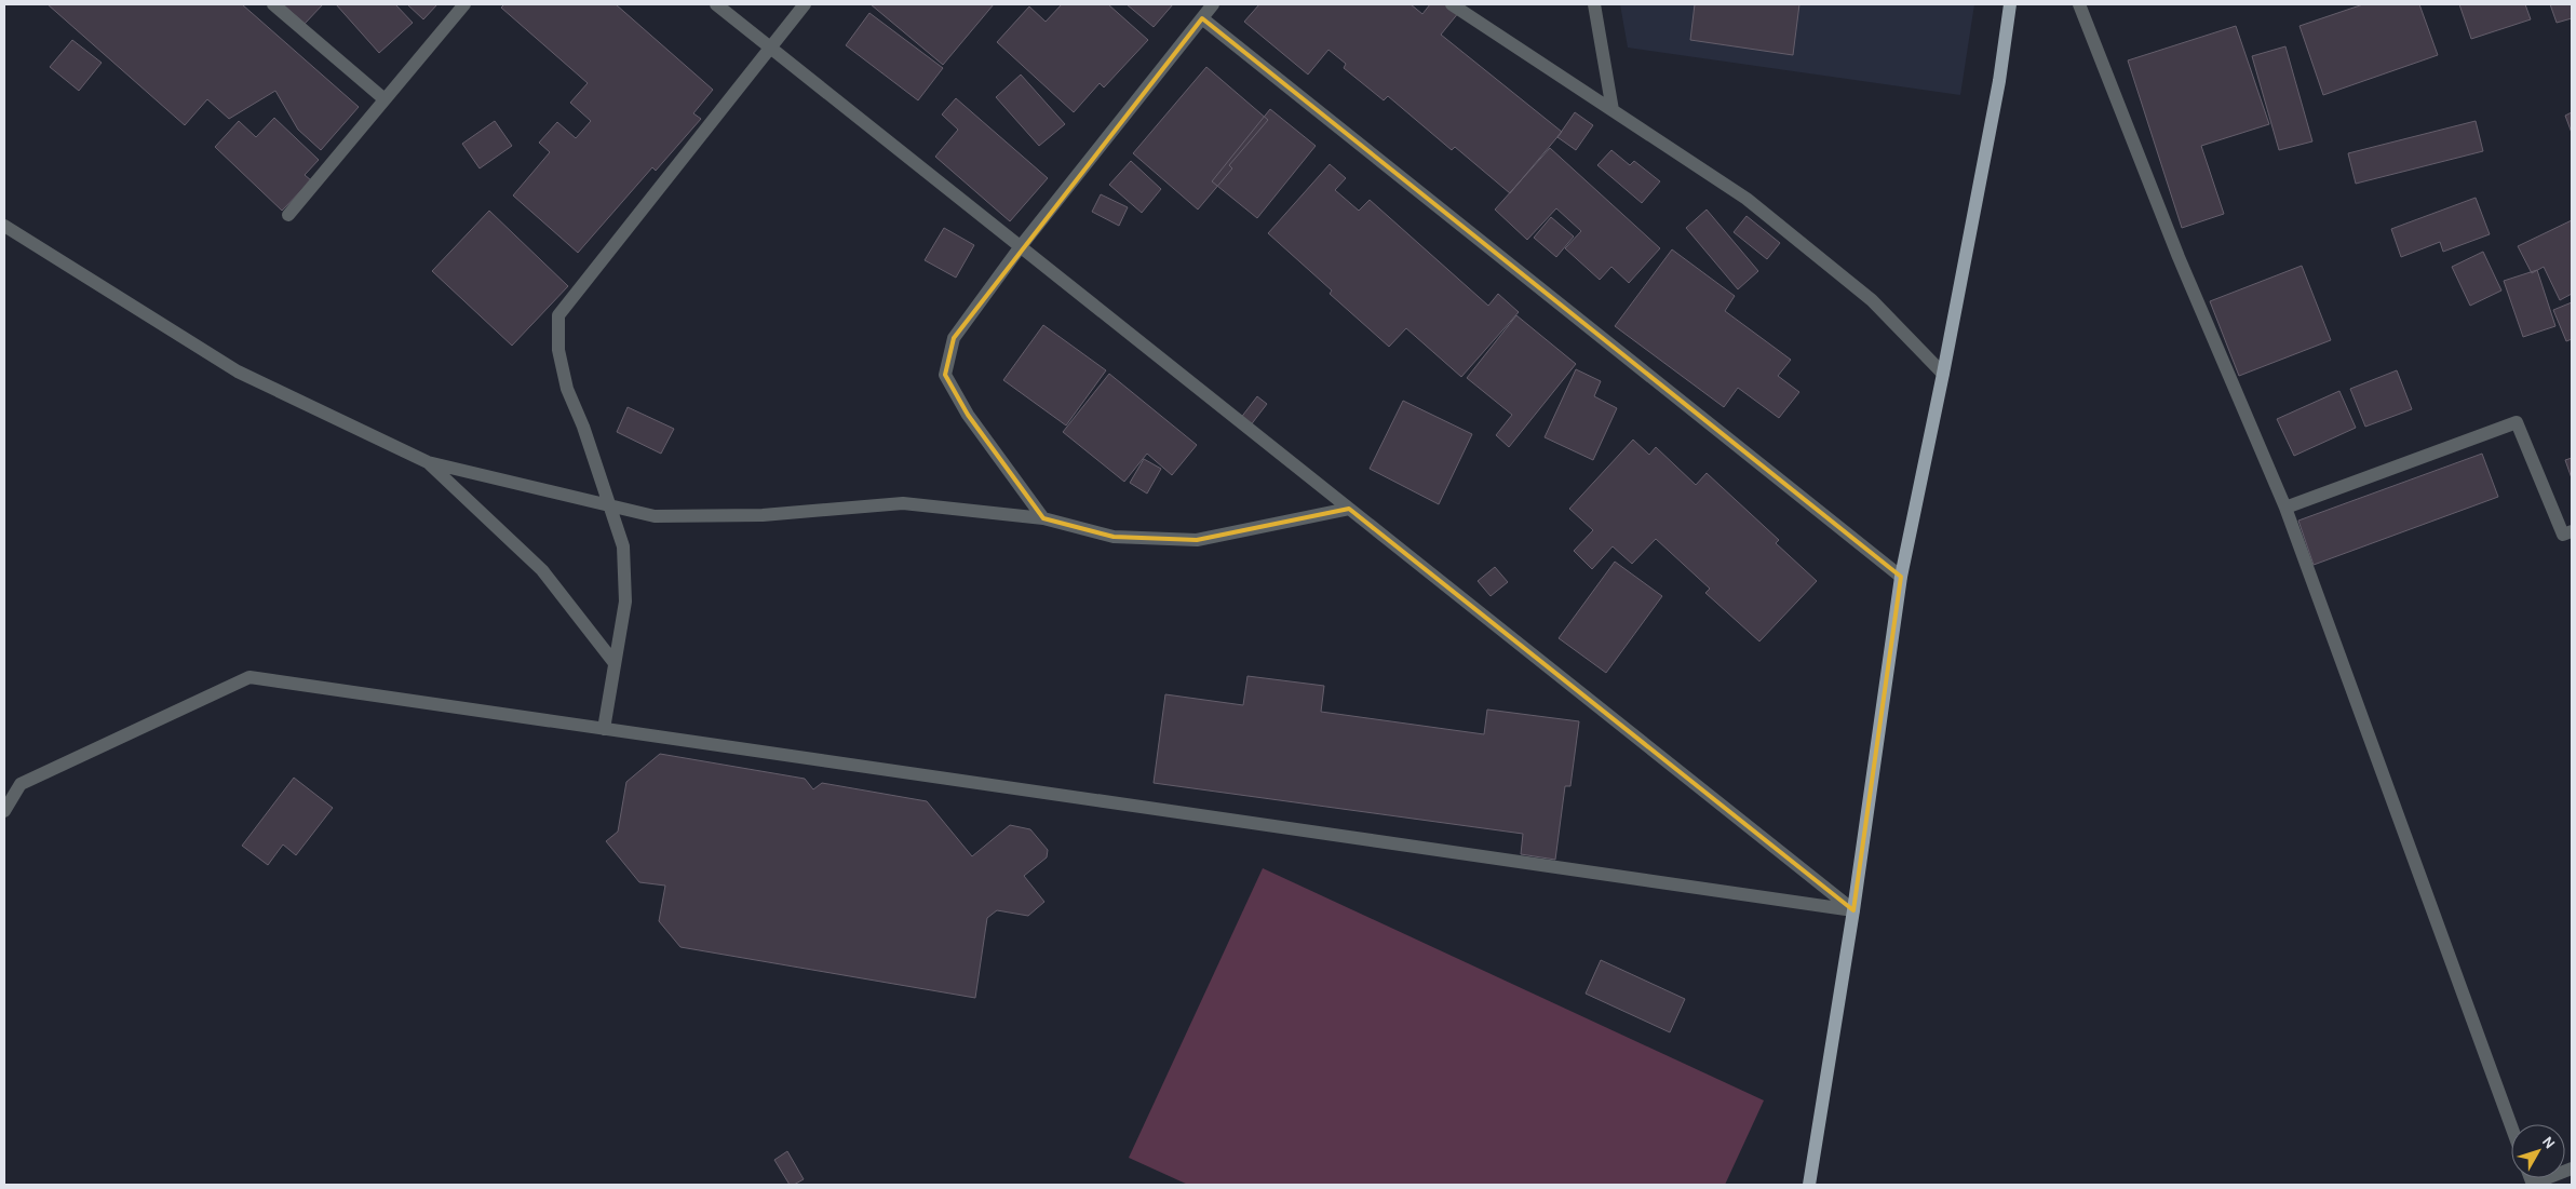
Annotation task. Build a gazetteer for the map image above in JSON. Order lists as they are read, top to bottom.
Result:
{
  "north": "top right"
}
